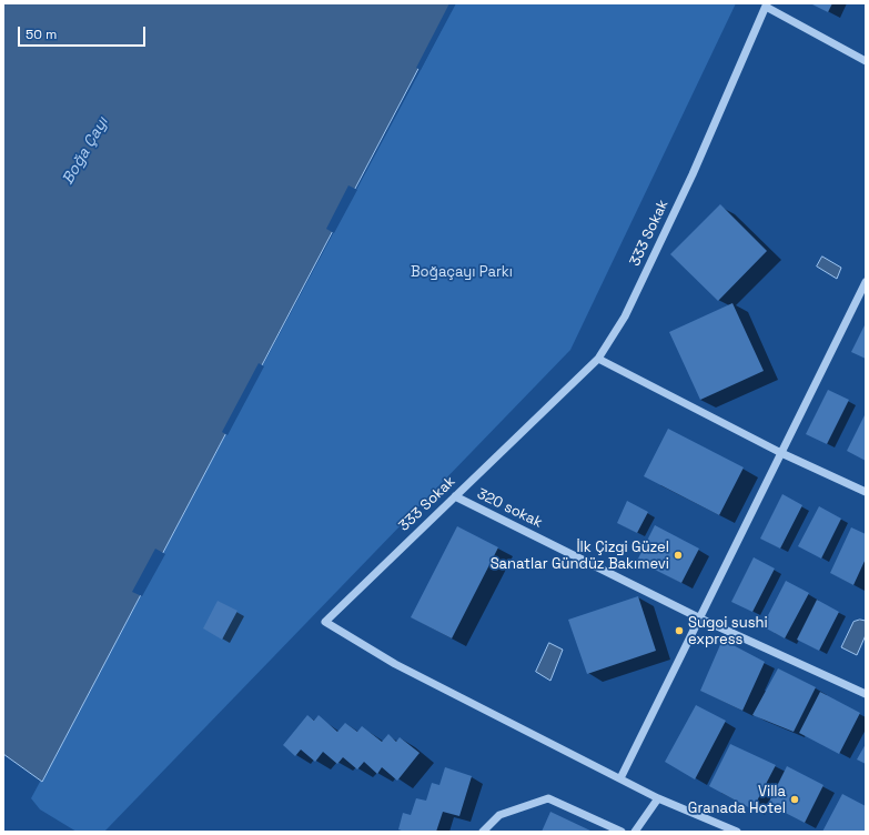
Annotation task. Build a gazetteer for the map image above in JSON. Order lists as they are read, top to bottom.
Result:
{
  "streets": {
    "street": ["333 Sokak", "320 sokak"]
  },
  "crossings": [
    ["333 Sokak", "320 sokak"]
  ],
  "water": ["Boğa Çayı"],
  "parks": ["Boğaçayı Parkı"],
  "places": ["İlk Çizgi Güzel Sanatlar Gündüz Bakımevi", "Sugoi sushi express", "Villa Granada Hotel"],
  "scale_bar": "50 m"
}
